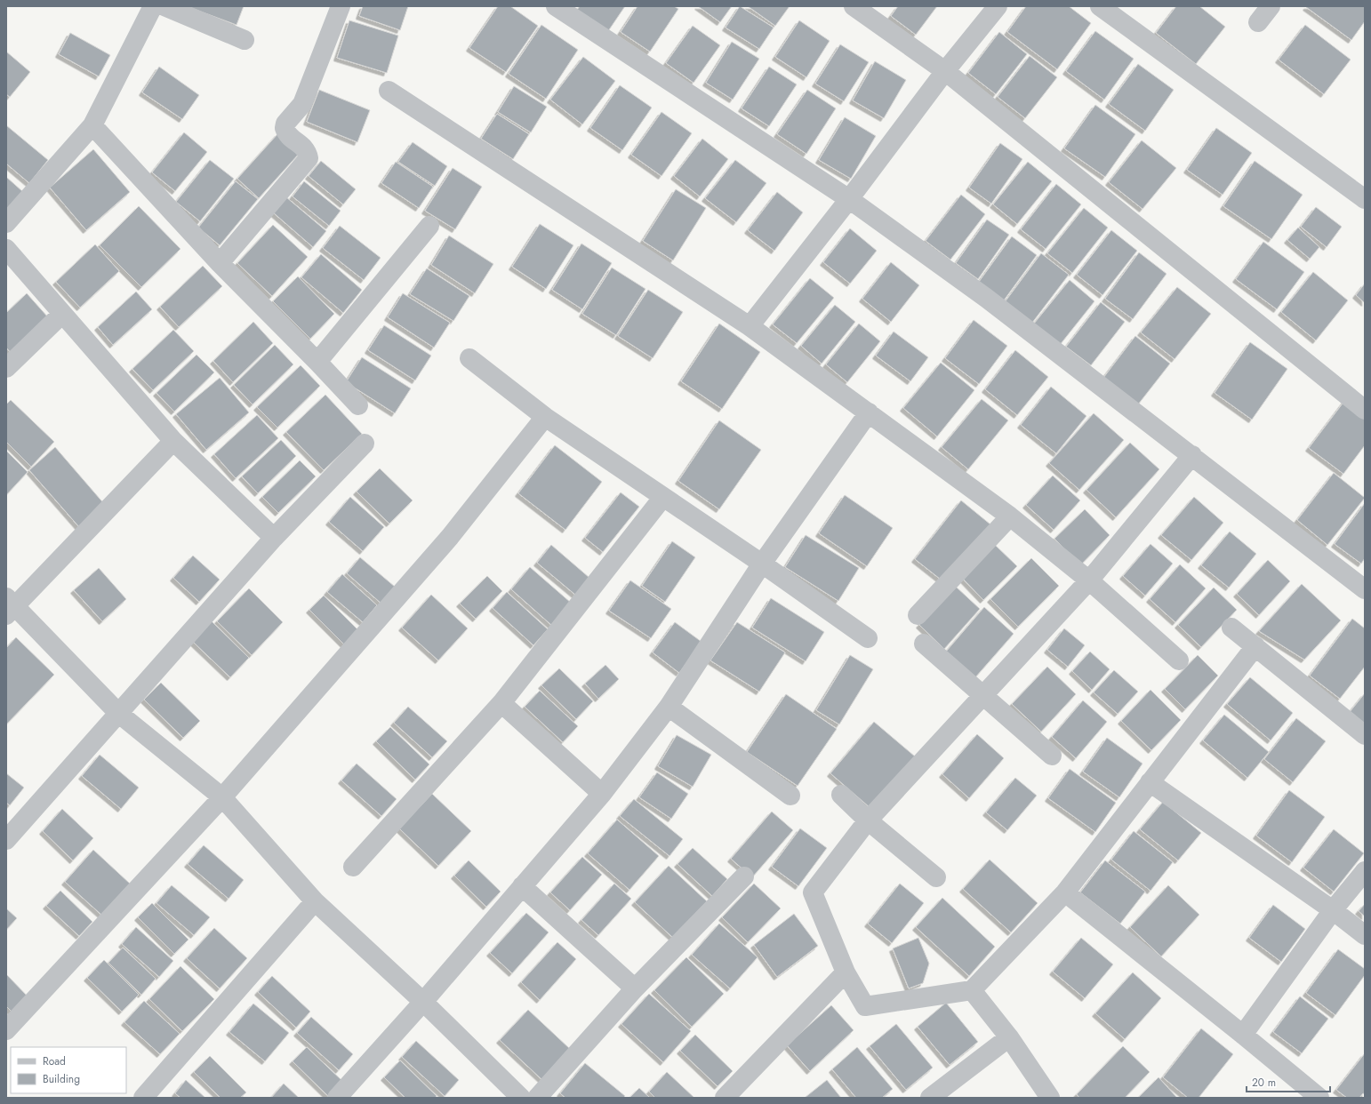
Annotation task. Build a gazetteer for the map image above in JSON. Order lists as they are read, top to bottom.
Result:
{
  "legend": ["Road", "Building"],
  "scale_bar": "20 m"
}
